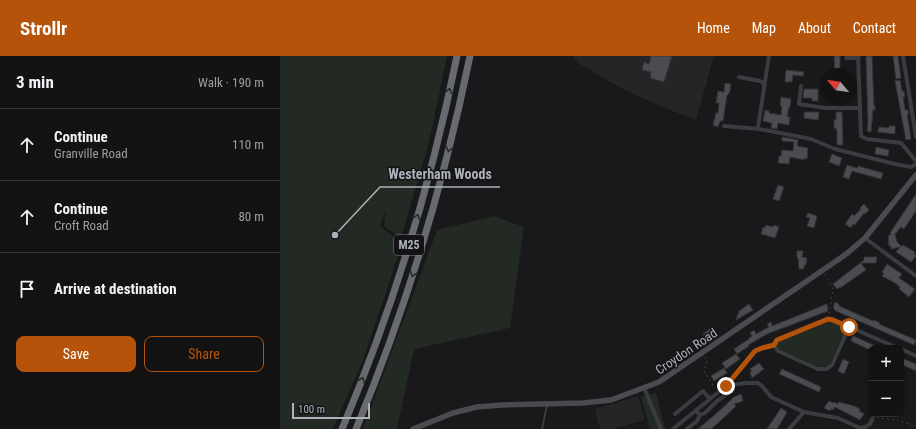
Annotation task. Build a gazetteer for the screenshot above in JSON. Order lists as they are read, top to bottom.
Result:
{
  "streets": {
    "highway": ["M25"],
    "main road": ["Croydon Road"]
  },
  "places": ["Westerham Woods"],
  "scale_bar": "100 m",
  "north": "top left",
  "page": {
    "header": "Strollr",
    "nav": [
      "Home",
      "Map",
      "About",
      "Contact"
    ],
    "heading": ["3 min", "Walk · 190 m"],
    "list": [
      ["Continue", "Granville Road", "110 m"],
      ["Continue", "Croft Road", "80 m"],
      "Arrive at destination"
    ],
    "buttons": ["Save", "Share"],
    "map_buttons": ["+", "−"],
    "scale": "100 m"
  }
}
